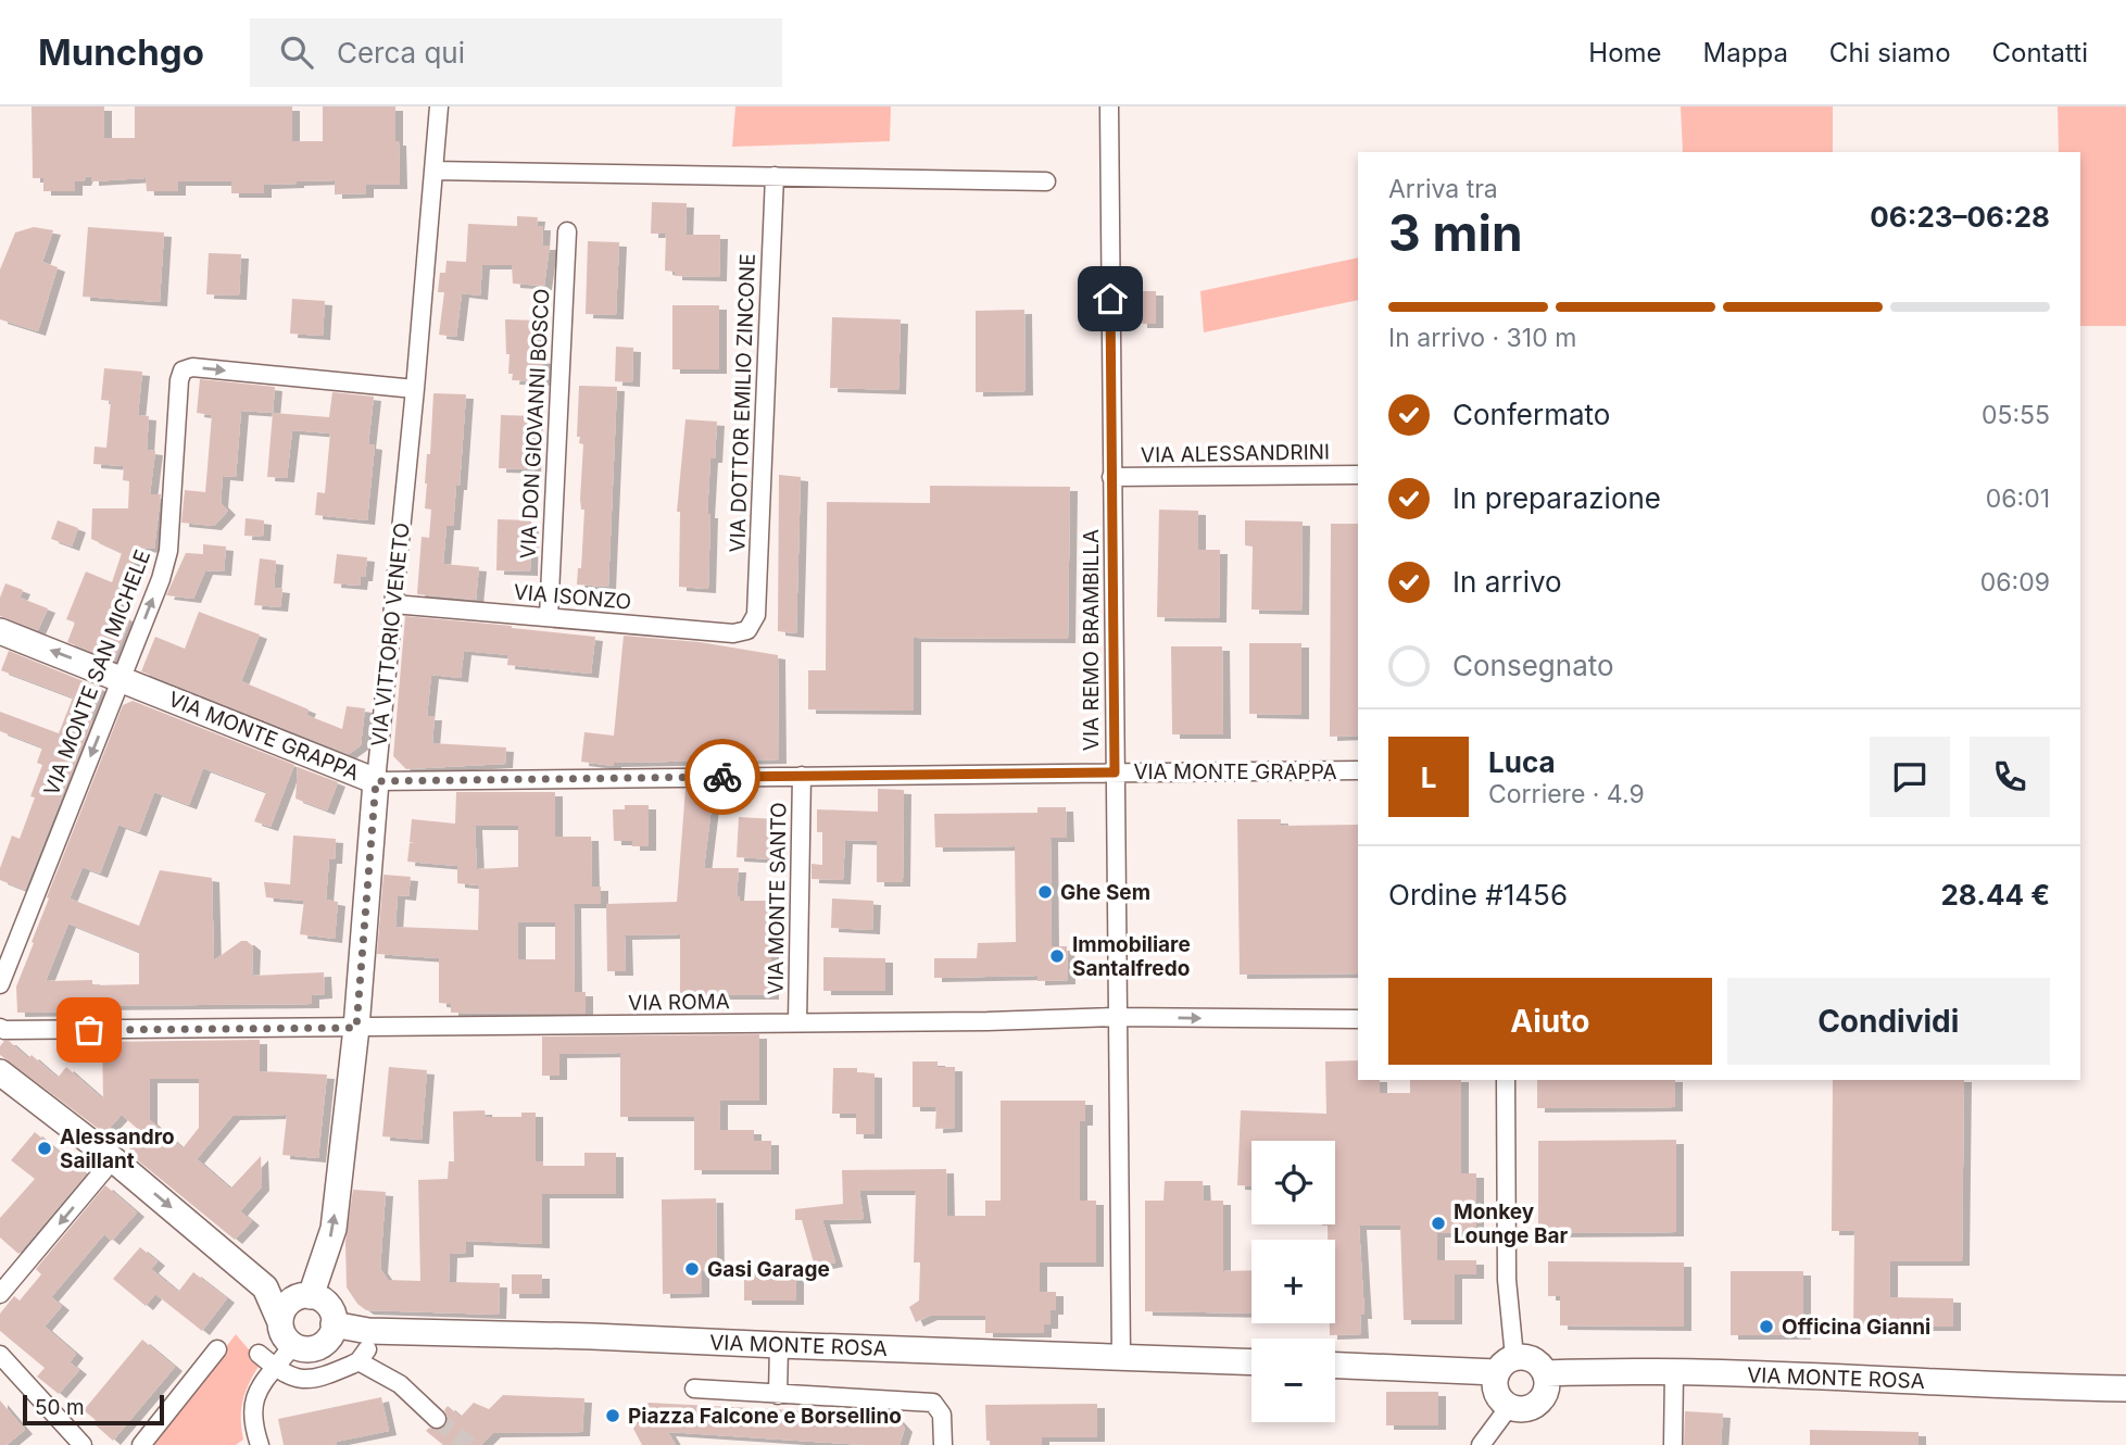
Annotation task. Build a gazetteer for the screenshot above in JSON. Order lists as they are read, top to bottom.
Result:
{
  "streets": {
    "street": [
      "VIA DOTTOR EMILIO ZINCONE",
      "VIA DON GIOVANNI BOSCO",
      "VIA ALESSANDRINI",
      "VIA ISONZO",
      "VIA VITTORIO VENETO",
      "VIA REMO BRAMBILLA",
      "VIA MONTE SAN MICHELE",
      "VIA MONTE GRAPPA",
      "VIA MONTE SANTO",
      "VIA ROMA",
      "VIA MONTE ROSA"
    ]
  },
  "crossings": [
    ["VIA DOTTOR EMILIO ZINCONE", "VIA ISONZO"],
    ["VIA DON GIOVANNI BOSCO", "VIA ISONZO"],
    ["VIA ALESSANDRINI", "VIA REMO BRAMBILLA"],
    ["VIA ISONZO", "VIA VITTORIO VENETO"],
    ["VIA VITTORIO VENETO", "VIA MONTE SAN MICHELE"],
    ["VIA VITTORIO VENETO", "VIA MONTE GRAPPA"],
    ["VIA VITTORIO VENETO", "VIA ROMA"],
    ["VIA VITTORIO VENETO", "VIA MONTE ROSA"],
    ["VIA REMO BRAMBILLA", "VIA MONTE GRAPPA"],
    ["VIA REMO BRAMBILLA", "VIA ROMA"],
    ["VIA REMO BRAMBILLA", "VIA MONTE ROSA"],
    ["VIA MONTE SAN MICHELE", "VIA MONTE GRAPPA"],
    ["VIA MONTE GRAPPA", "VIA MONTE SANTO"],
    ["VIA MONTE SANTO", "VIA ROMA"]
  ],
  "places": [
    "Ghe Sem",
    "Immobiliare Santalfredo",
    "Alessandro Saillant",
    "Monkey Lounge Bar",
    "Gasi Garage",
    "Officina Gianni",
    "Piazza Falcone e Borsellino"
  ],
  "scale_bar": "50 m",
  "page": {
    "header": "Munchgo",
    "search": "Cerca qui",
    "nav": [
      "Home",
      "Mappa",
      "Chi siamo",
      "Contatti"
    ],
    "heading": ["3 min", "Arriva tra", "06:23–06:28"],
    "panel": [
      "Luca",
      "Corriere · 4.9",
      "Ordine #1456",
      "28.44 €"
    ],
    "bar": "In arrivo · 310 m",
    "list": [
      ["Confermato", "05:55"],
      ["In preparazione", "06:01"],
      ["In arrivo", "06:09"],
      "Consegnato"
    ],
    "round": "L",
    "buttons": ["Aiuto", "Condividi"],
    "map_buttons": ["+", "−"],
    "scale": "50 m"
  }
}
